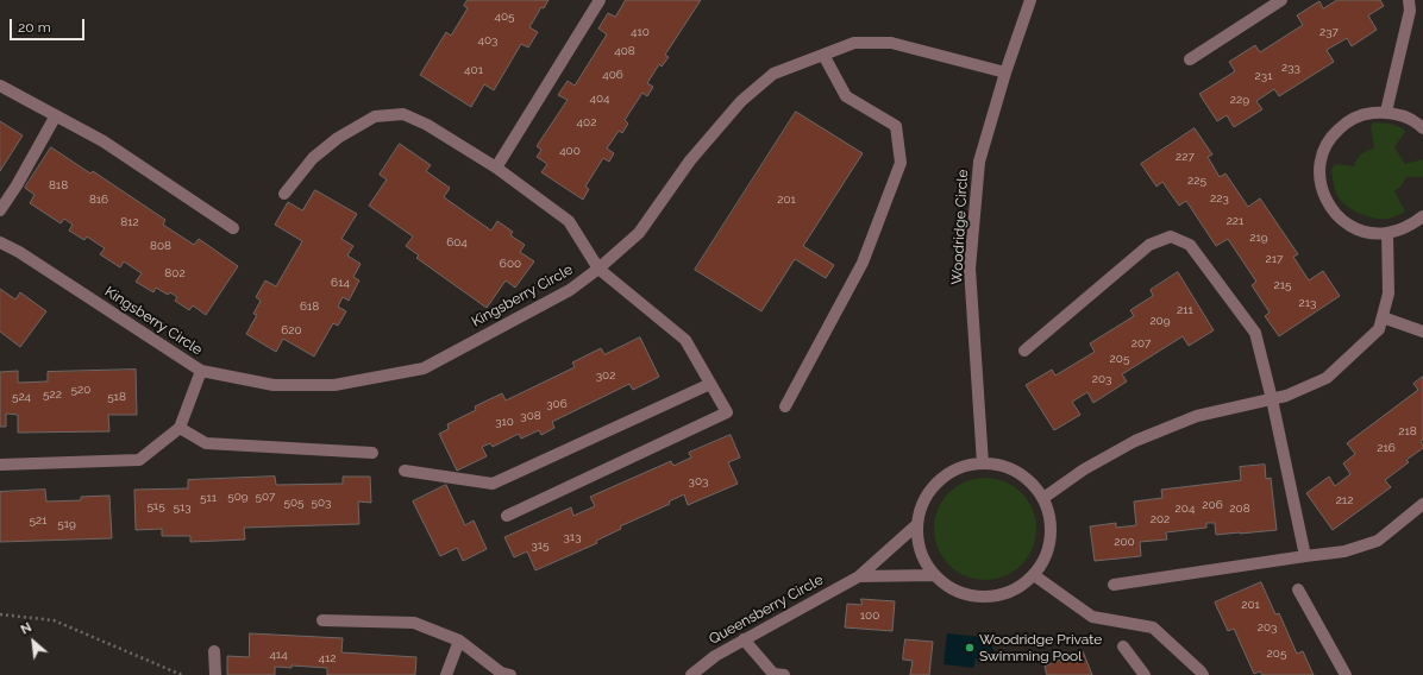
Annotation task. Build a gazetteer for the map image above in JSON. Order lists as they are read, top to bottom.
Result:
{
  "streets": {
    "street": ["Woodridge Circle", "Kingsberry Circle", "Queensberry Circle"]
  },
  "crossings": [
    ["Woodridge Circle", "Kingsberry Circle"],
    ["Woodridge Circle", "Queensberry Circle"]
  ],
  "places": ["Woodridge Private Swimming Pool"],
  "house_numbers": [
    "405",
    "410",
    "237",
    "403",
    "408",
    "233",
    "401",
    "406",
    "231",
    "404",
    "229",
    "402",
    "400",
    "227",
    "225",
    "818",
    "223",
    "816",
    "201",
    "221",
    "812",
    "219",
    "604",
    "808",
    "217",
    "600",
    "802",
    "614",
    "215",
    "213",
    "618",
    "211",
    "209",
    "620",
    "207",
    "205",
    "302",
    "203",
    "520",
    "522",
    "524",
    "518",
    "306",
    "308",
    "310",
    "218",
    "216",
    "303",
    "509",
    "507",
    "511",
    "212",
    "505",
    "503",
    "206",
    "515",
    "513",
    "204",
    "208",
    "202",
    "521",
    "519",
    "313",
    "200",
    "315",
    "201",
    "100",
    "203",
    "205",
    "414",
    "412"
  ],
  "scale_bar": "20 m",
  "north": "top left"
}
